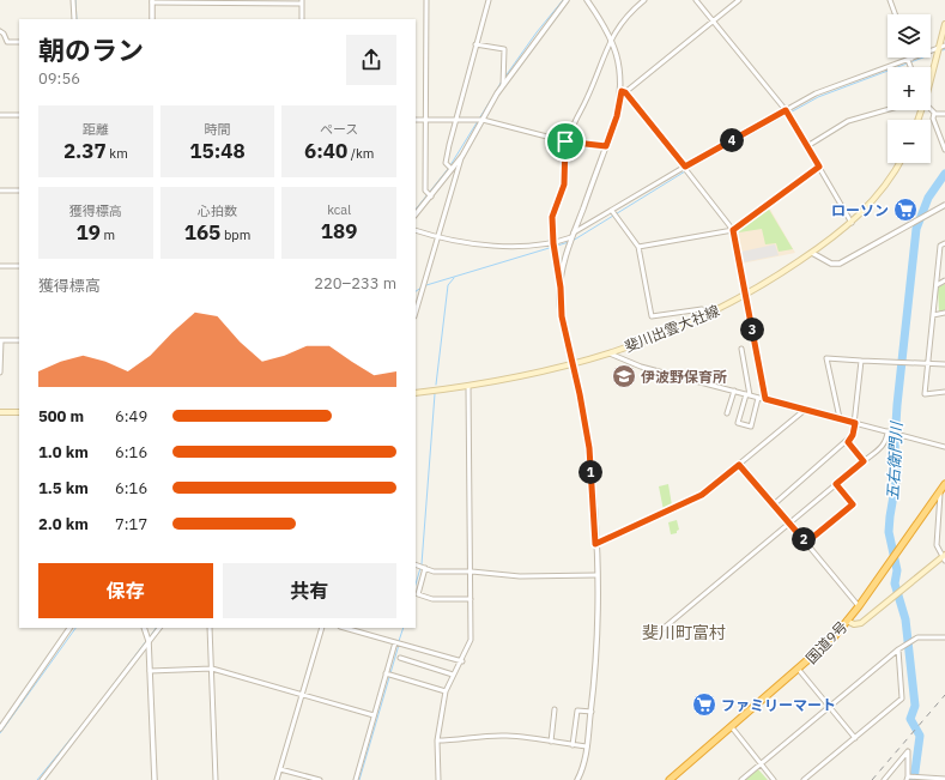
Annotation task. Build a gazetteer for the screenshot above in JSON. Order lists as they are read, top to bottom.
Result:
{
  "streets": {
    "highway": ["国道9号"],
    "main road": ["斐川出雲大社線"]
  },
  "districts": ["斐川町富村"],
  "water": ["五右衛門川"],
  "places": {
    "supermarket": ["ローソン", "ファミリーマート"],
    "school or university": ["伊波野保育所"]
  },
  "page": {
    "map_buttons": ["+", "−"],
    "heading": ["朝のラン", "09:56"],
    "stats": [
      ["距離", "2.37 km"],
      ["時間", "15:48"],
      ["ペース", "6:40 /km"],
      ["獲得標高", "19 m"],
      ["心拍数", "165 bpm"],
      ["kcal", "189"]
    ],
    "pins": [
      "4",
      "3",
      "1",
      "2"
    ],
    "chart": ["獲得標高", "220–233 m"],
    "list": [
      {
        "name": "500 m",
        "note": "6:49"
      },
      {
        "name": "1.0 km",
        "note": "6:16"
      },
      {
        "name": "1.5 km",
        "note": "6:16"
      },
      {
        "name": "2.0 km",
        "note": "7:17"
      }
    ],
    "buttons": ["保存", "共有"]
  }
}
